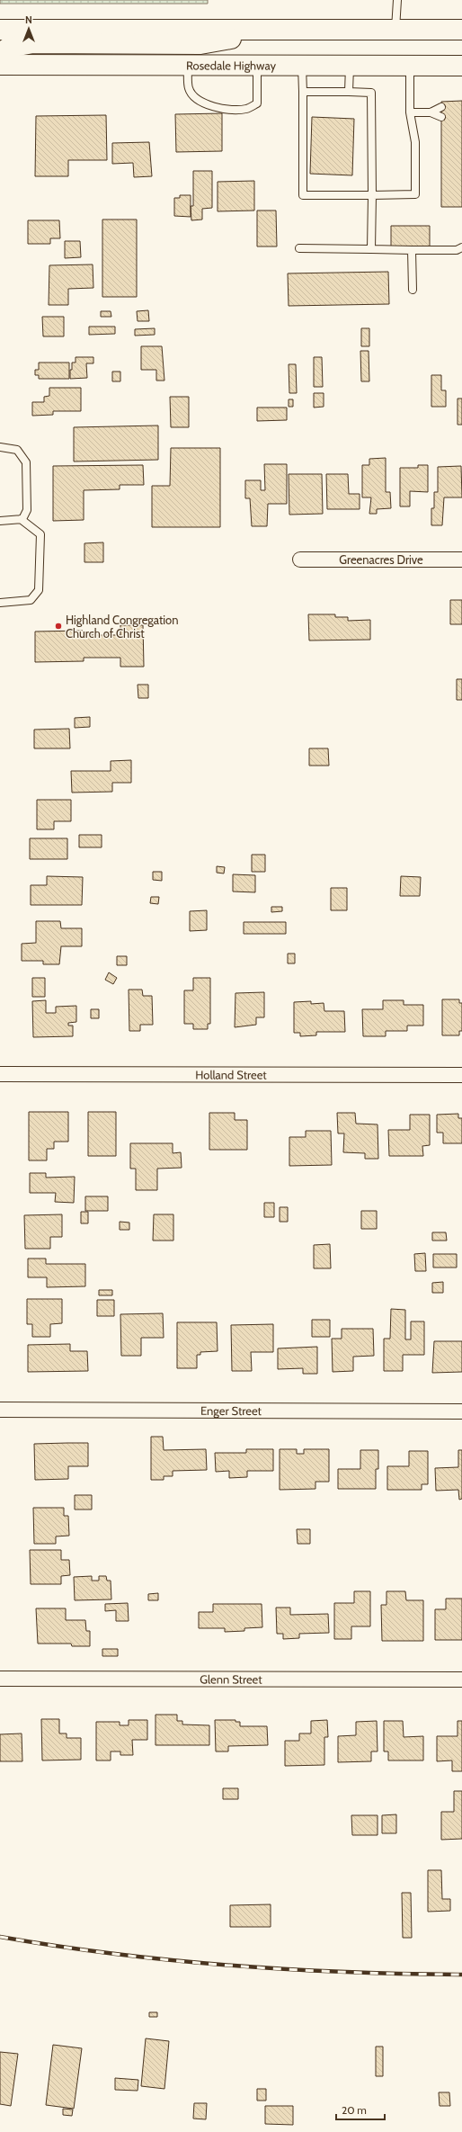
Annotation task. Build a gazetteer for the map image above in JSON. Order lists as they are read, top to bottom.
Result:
{
  "streets": {
    "main road": ["Rosedale Highway"],
    "street": [
      "Greenacres Drive",
      "Holland Street",
      "Enger Street",
      "Glenn Street"
    ]
  },
  "places": ["Highland Congregation Church of Christ"],
  "scale_bar": "20 m",
  "north": "top"
}
